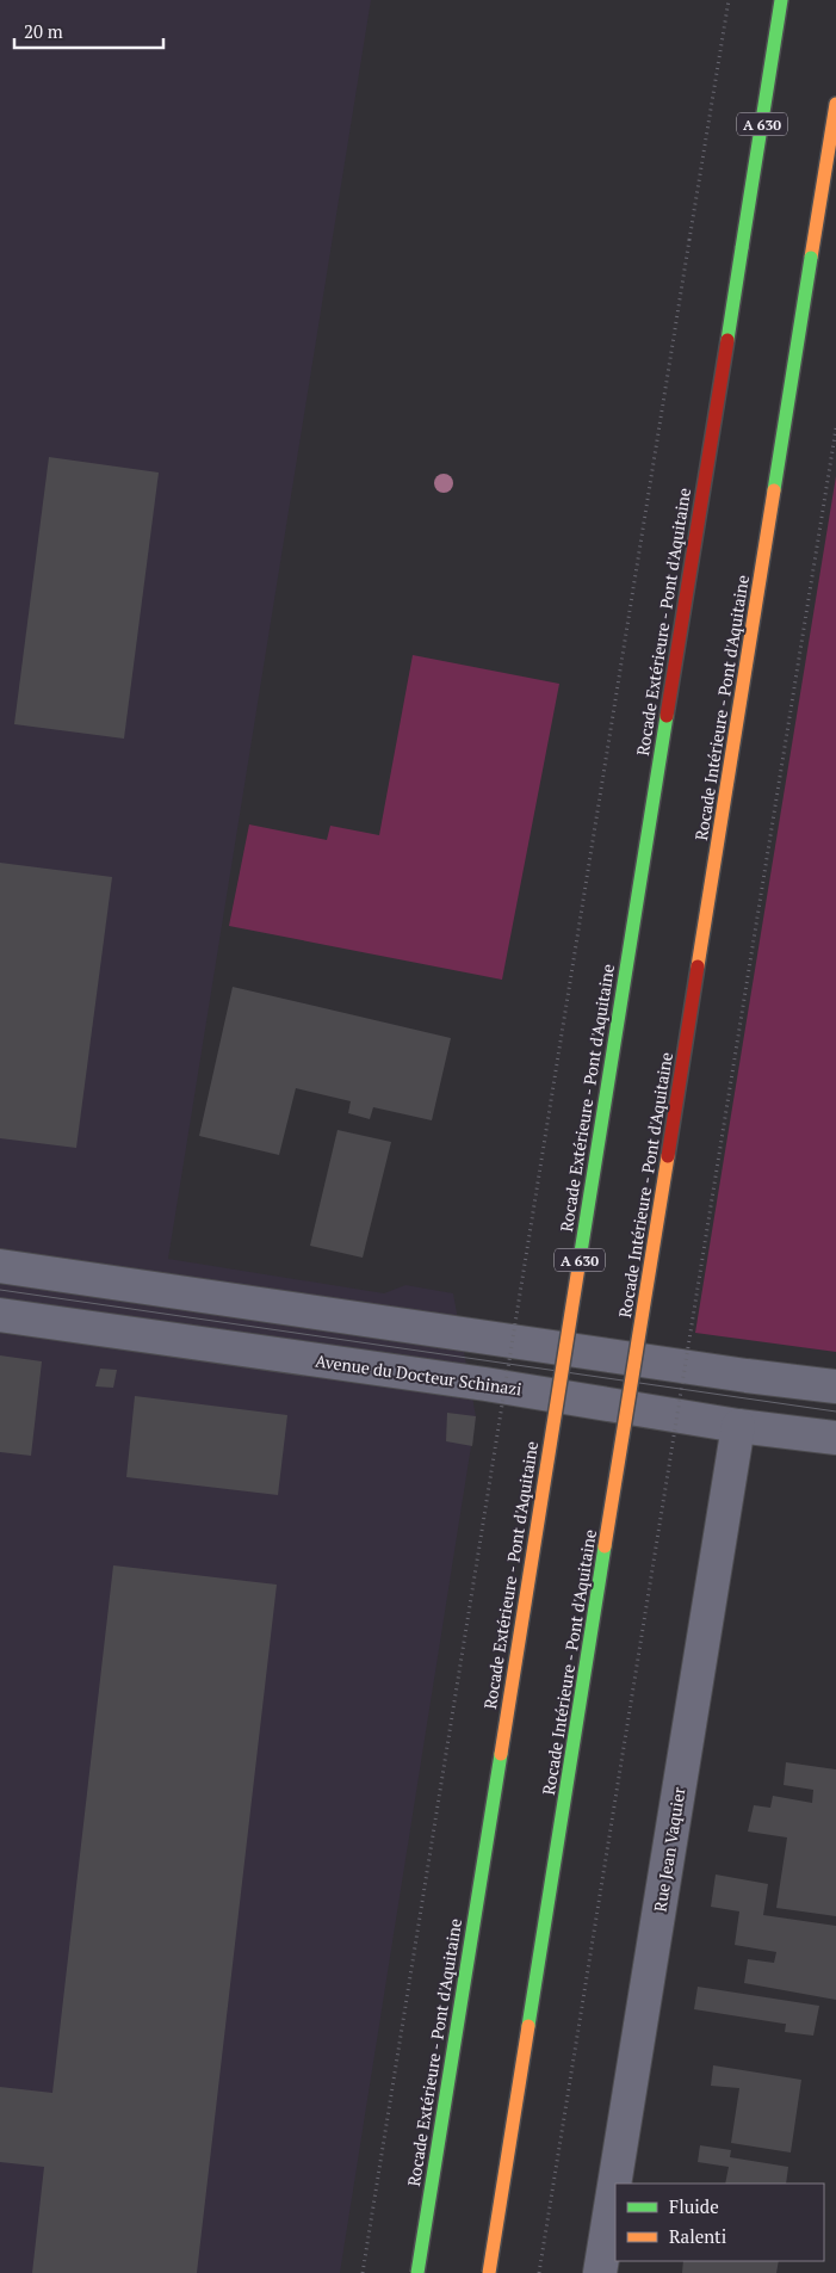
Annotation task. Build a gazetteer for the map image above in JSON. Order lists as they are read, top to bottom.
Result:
{
  "streets": {
    "highway": ["A 630", "Rocade Extérieure - Pont d'Aquitaine", "Rocade Intérieure - Pont d'Aquitaine"],
    "street": ["Avenue du Docteur Schinazi", "Rue Jean Vaquier"]
  },
  "crossings": [
    ["Avenue du Docteur Schinazi", "Rue Jean Vaquier"]
  ],
  "legend": ["Fluide", "Ralenti"],
  "scale_bar": "20 m"
}
